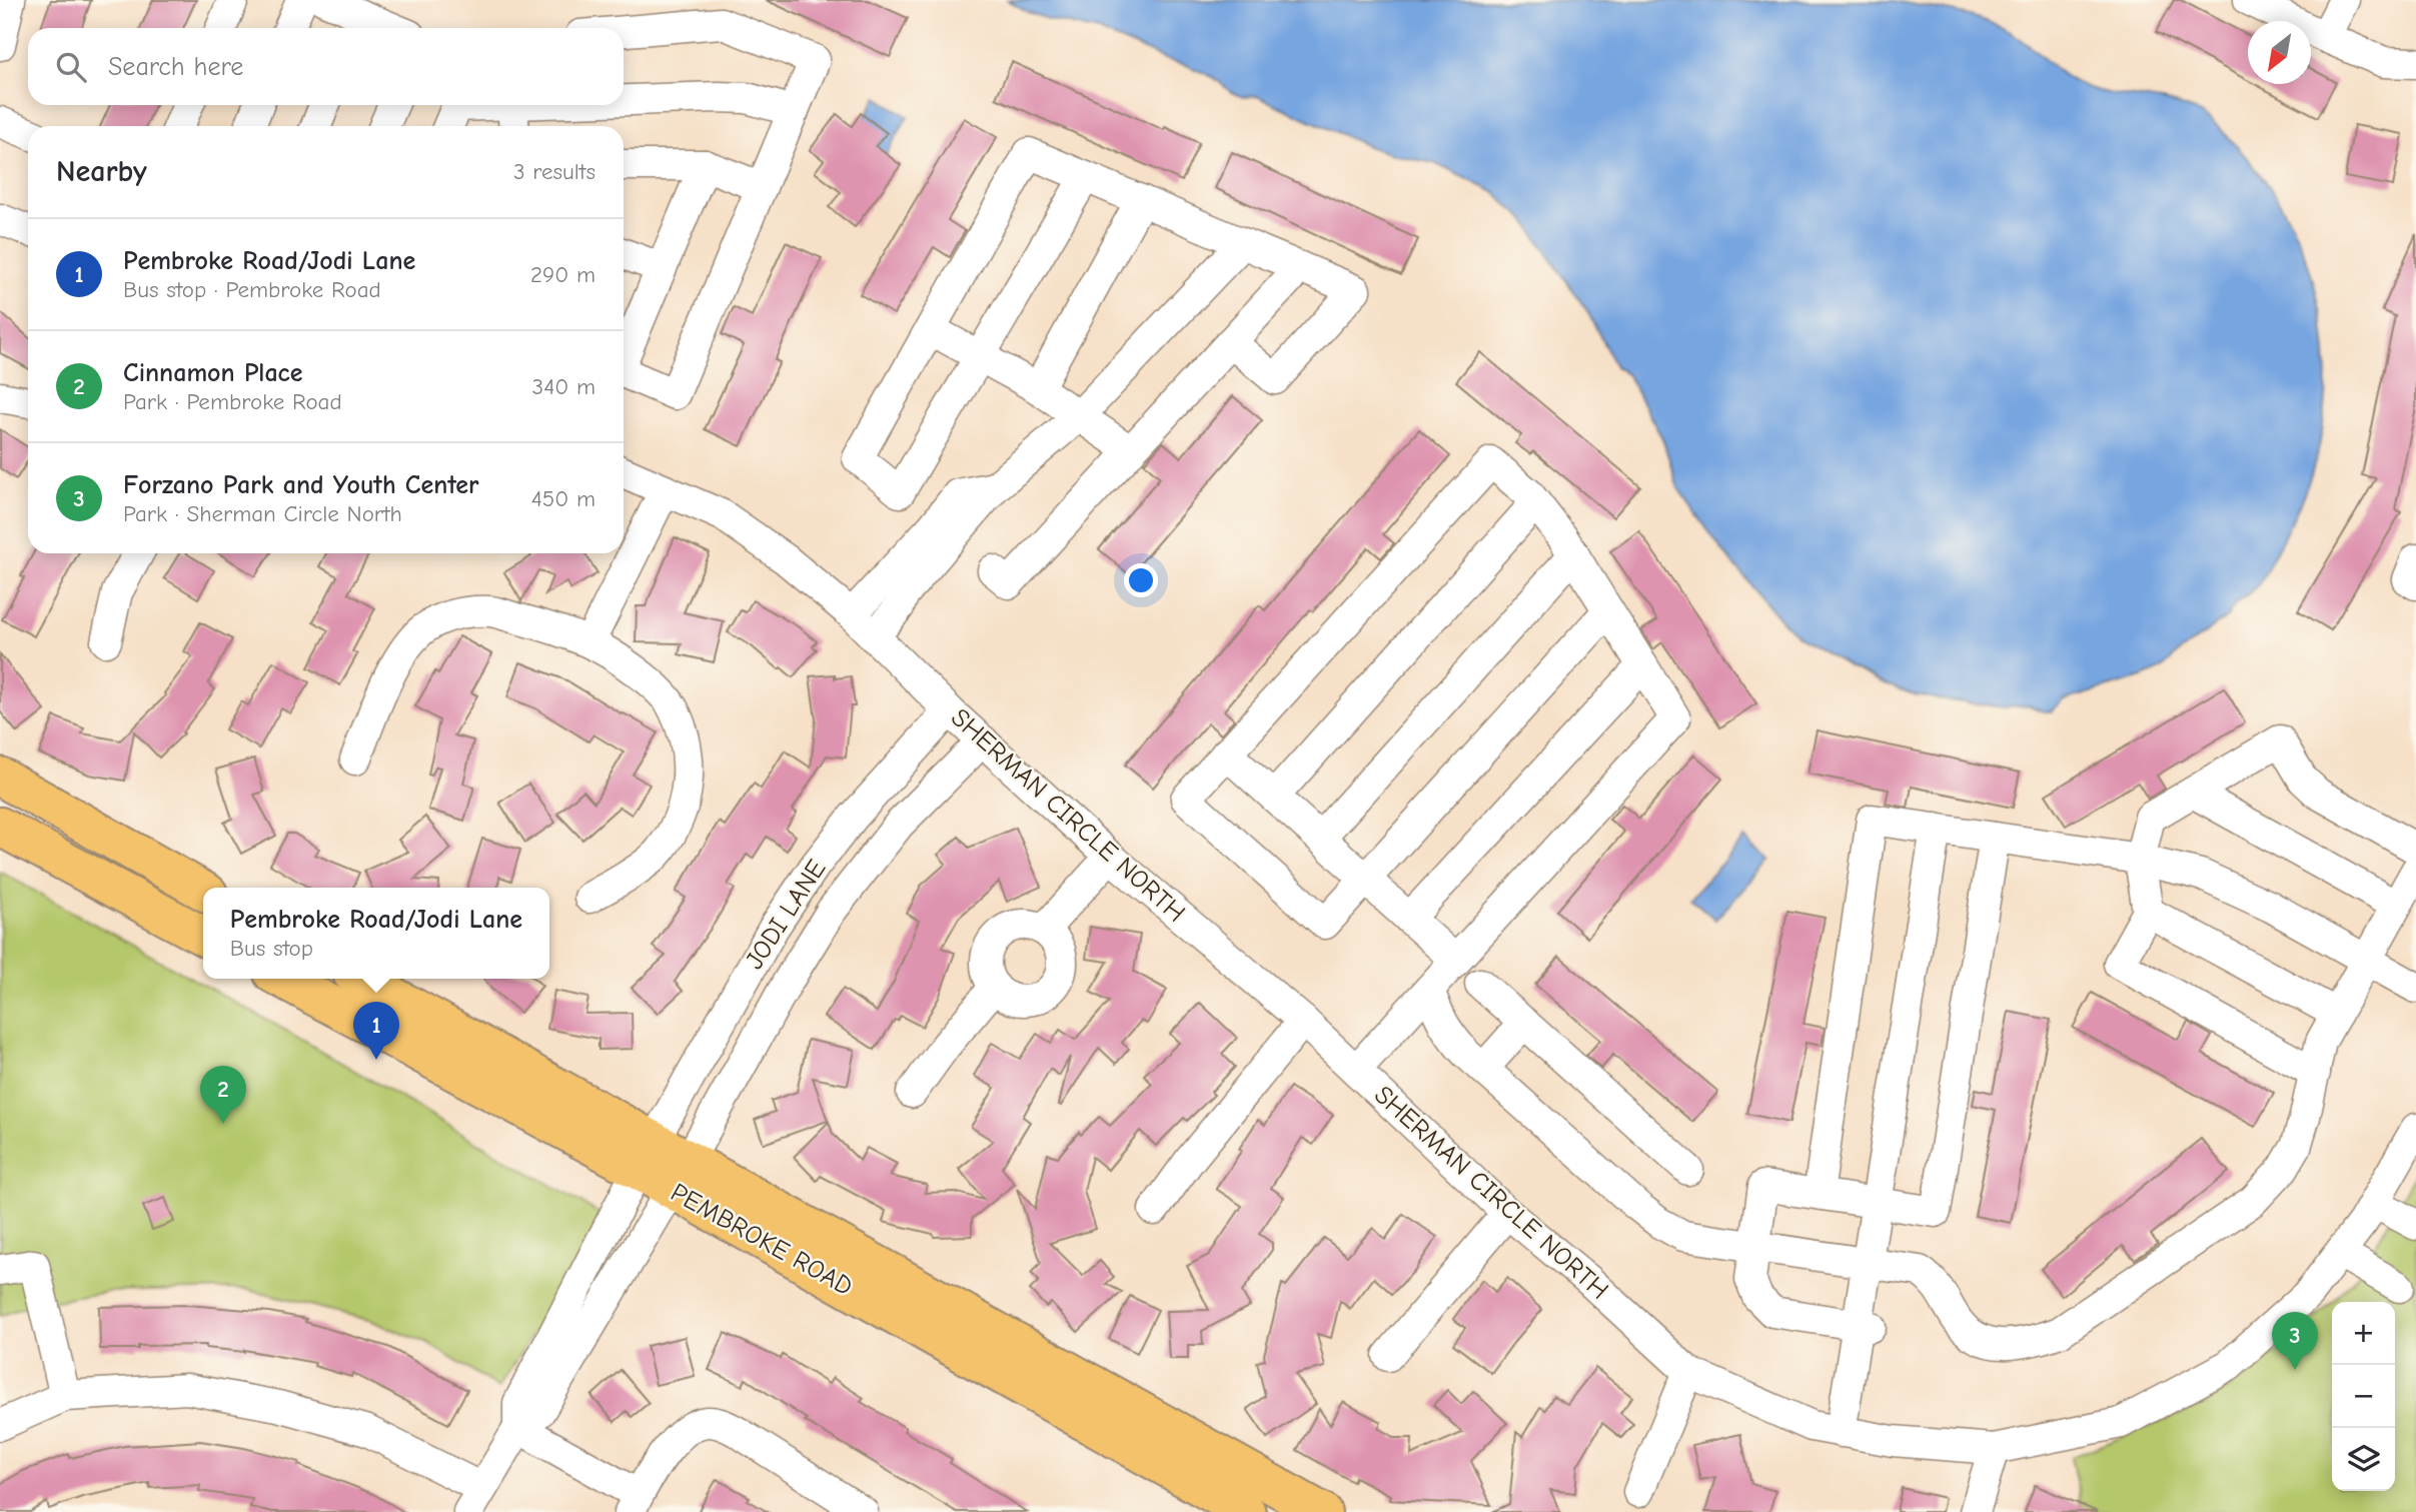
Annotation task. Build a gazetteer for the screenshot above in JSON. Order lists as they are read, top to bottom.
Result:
{
  "streets": {
    "main road": ["PEMBROKE ROAD"],
    "street": ["SHERMAN CIRCLE NORTH", "JODI LANE"]
  },
  "crossings": [
    ["SHERMAN CIRCLE NORTH", "JODI LANE"],
    ["JODI LANE", "PEMBROKE ROAD"]
  ],
  "north": "bottom left",
  "page": {
    "search": "Search here",
    "heading": ["Nearby", "3 results"],
    "list": [
      {
        "mark": "1",
        "name": "Pembroke Road/Jodi Lane",
        "note": "Bus stop · Pembroke Road",
        "value": "290 m"
      },
      {
        "mark": "2",
        "name": "Cinnamon Place",
        "note": "Park · Pembroke Road",
        "value": "340 m"
      },
      {
        "mark": "3",
        "name": "Forzano Park and Youth Center",
        "note": "Park · Sherman Circle North",
        "value": "450 m"
      }
    ],
    "popup": ["Pembroke Road/Jodi Lane", "Bus stop"],
    "pins": ["1", "2", "3"],
    "map_buttons": ["+", "−"]
  }
}
